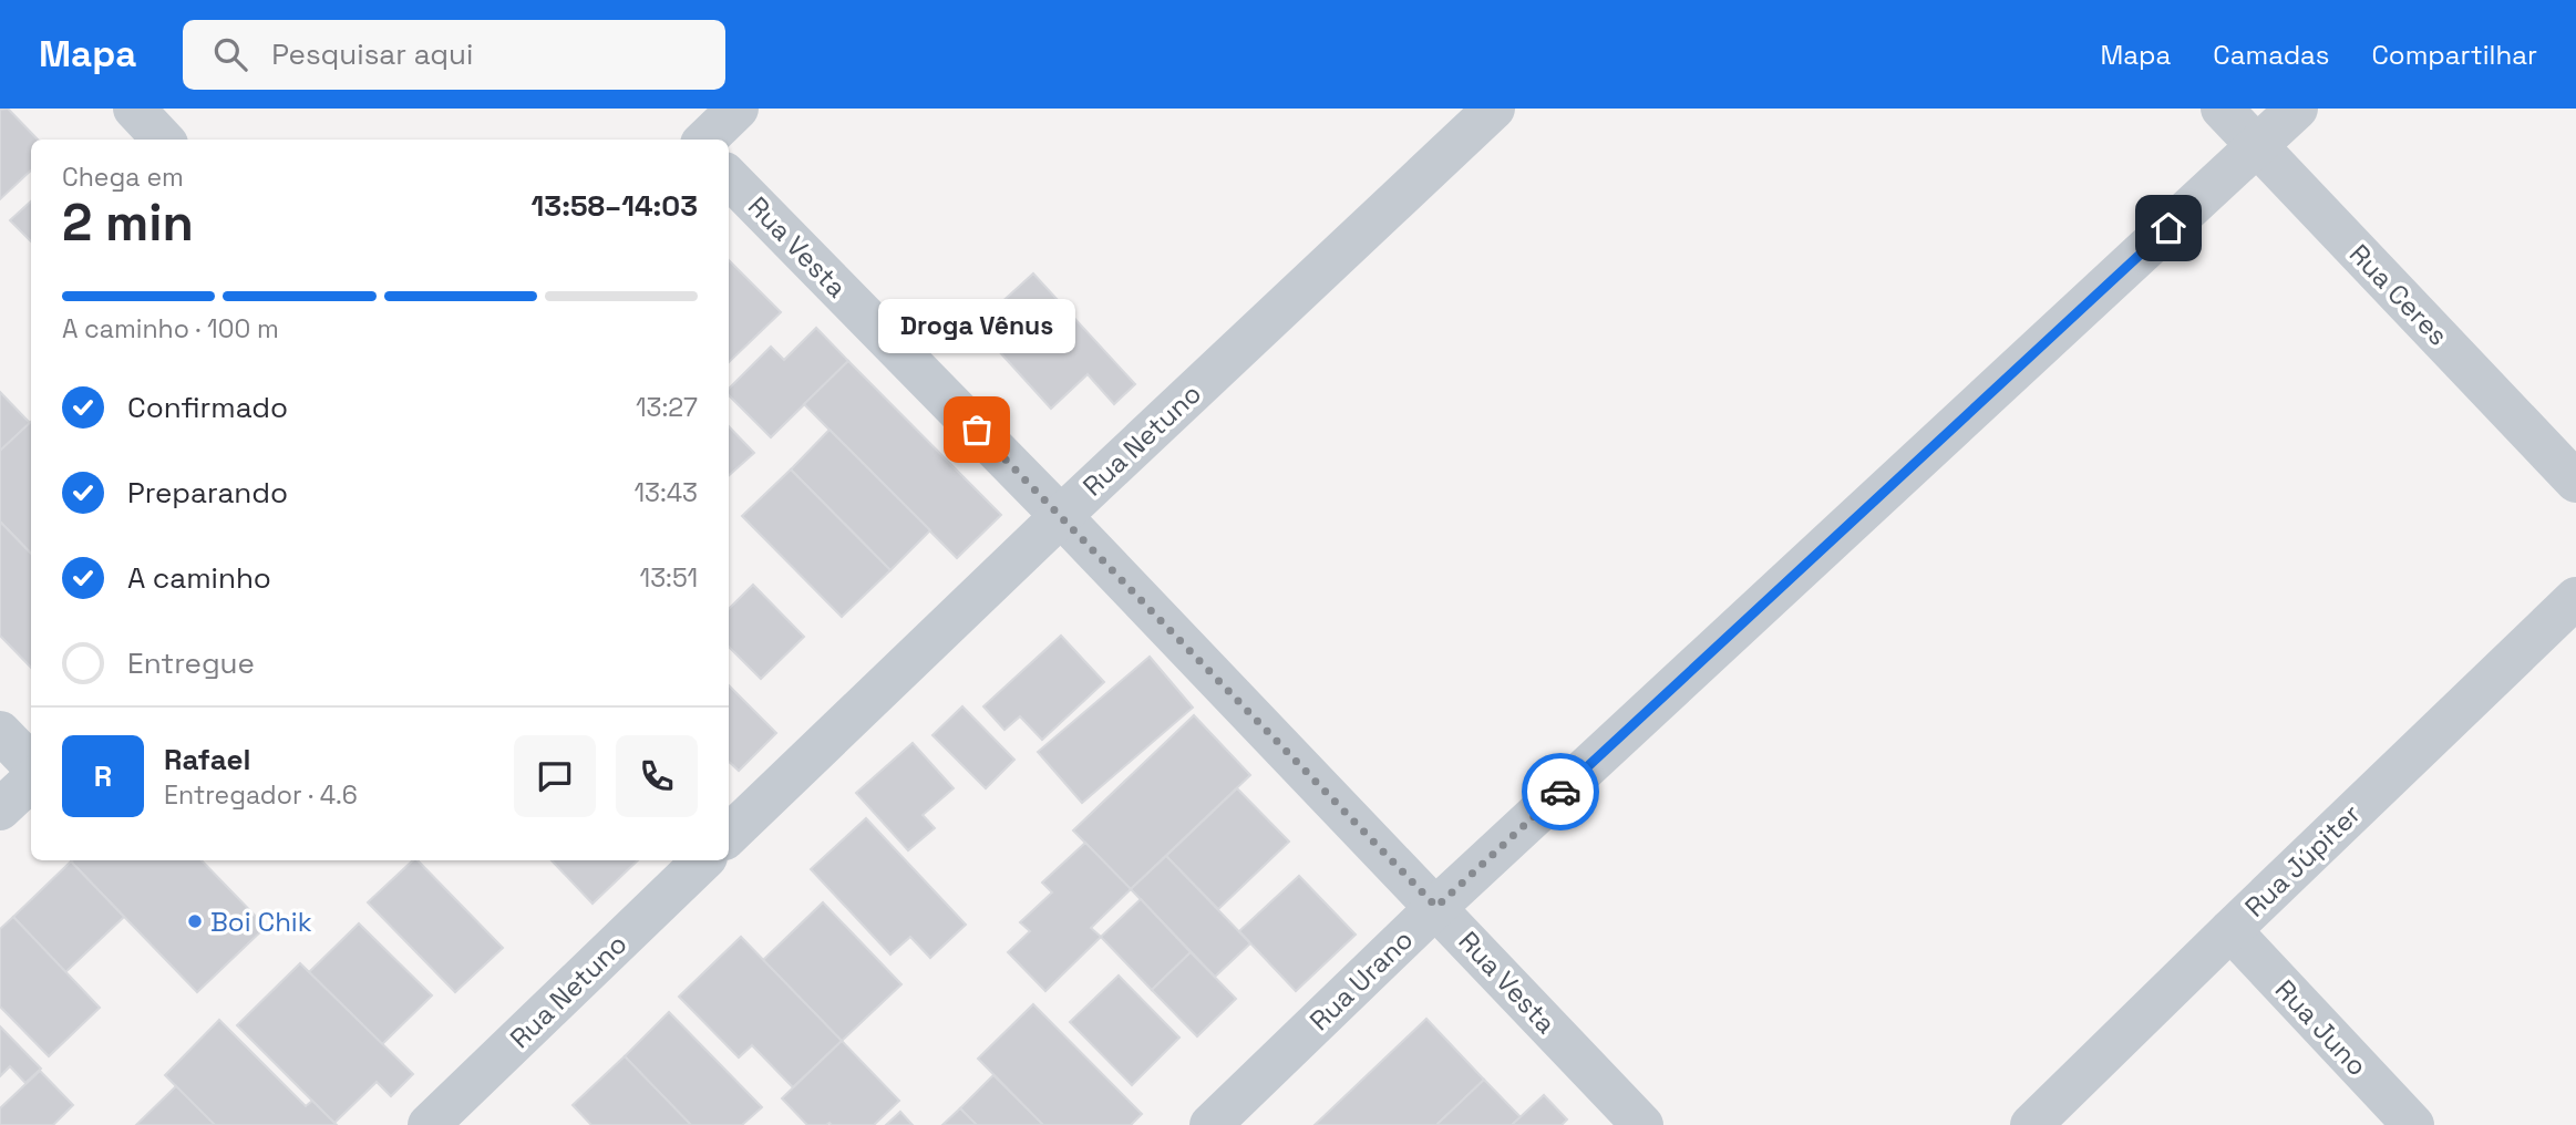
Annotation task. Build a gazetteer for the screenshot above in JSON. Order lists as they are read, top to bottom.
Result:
{
  "streets": {
    "street": [
      "Rua Vesta",
      "Rua Ceres",
      "Rua Netuno",
      "Rua Júpiter",
      "Rua Urano",
      "Rua Juno"
    ]
  },
  "crossings": [
    ["Rua Vesta", "Rua Netuno"],
    ["Rua Vesta", "Rua Urano"],
    ["Rua Ceres", "Rua Urano"],
    ["Rua Júpiter", "Rua Juno"]
  ],
  "places": ["Droga Vênus", "Boi Chik"],
  "page": {
    "header": "Mapa",
    "search": "Pesquisar aqui",
    "nav": ["Mapa", "Camadas", "Compartilhar"],
    "heading": ["2 min", "Chega em", "13:58–14:03"],
    "panel": ["Rafael", "Entregador · 4.6"],
    "bar": "A caminho · 100 m",
    "bubble": "Droga Vênus",
    "list": [
      ["Confirmado", "13:27"],
      ["Preparando", "13:43"],
      ["A caminho", "13:51"],
      "Entregue"
    ],
    "round": "R"
  }
}
